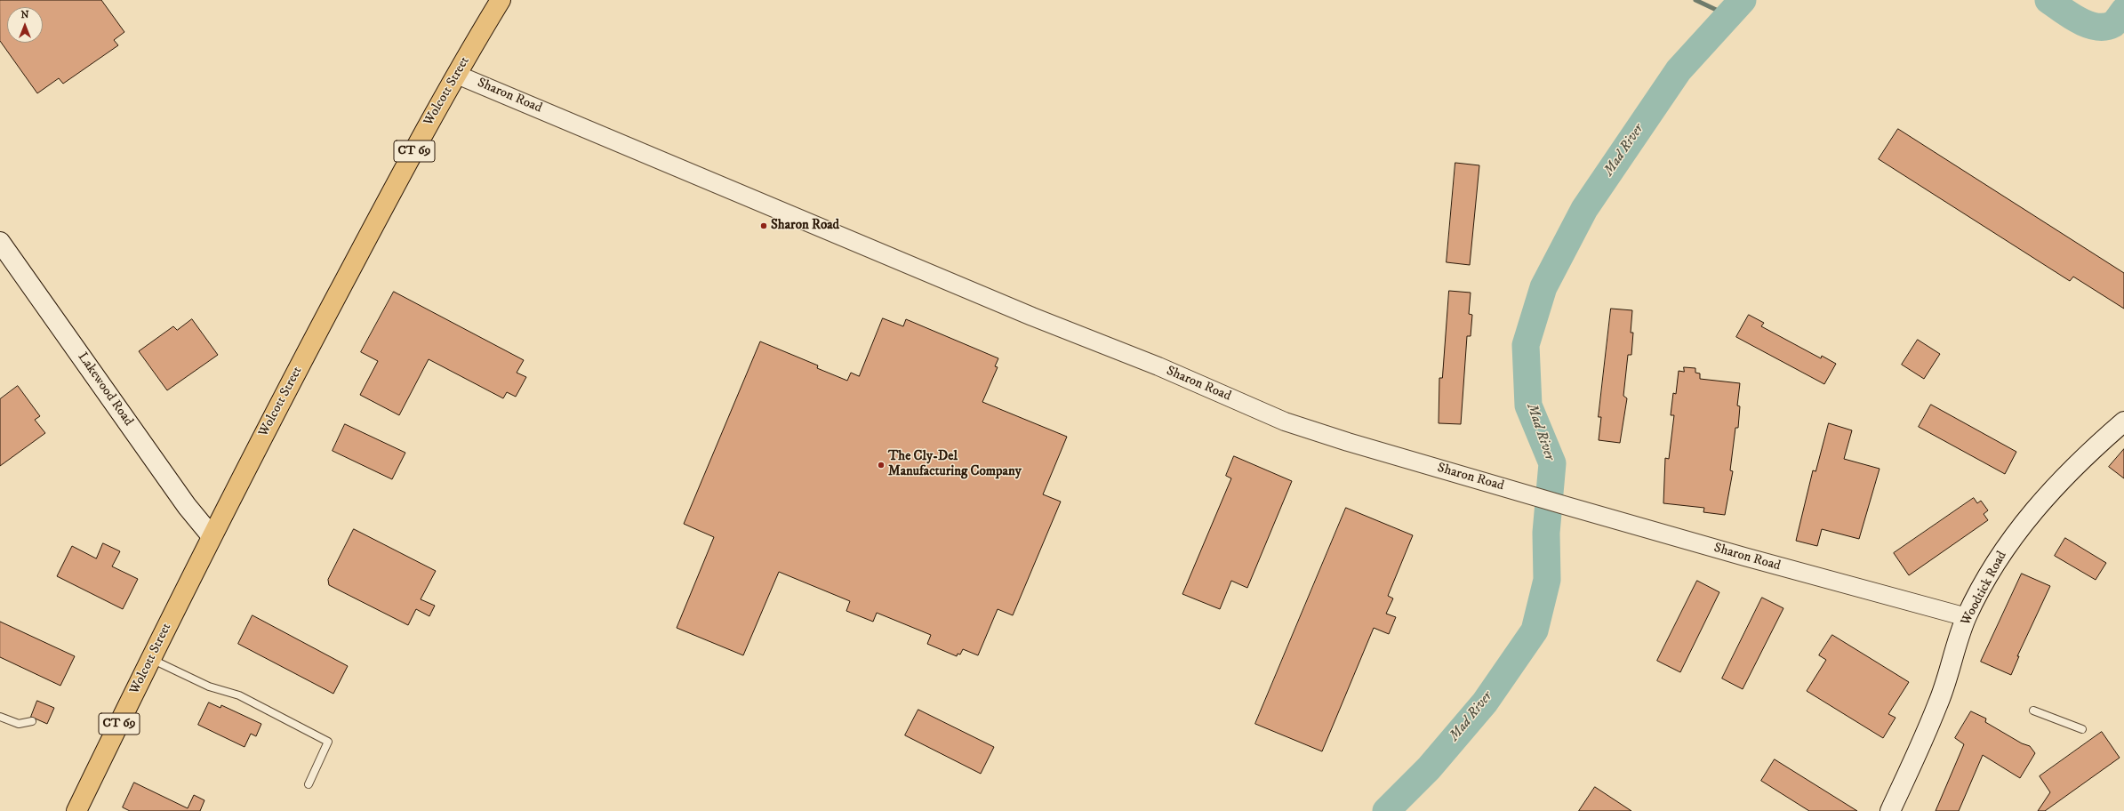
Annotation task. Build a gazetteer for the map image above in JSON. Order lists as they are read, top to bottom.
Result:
{
  "streets": {
    "main road": [
      "Wolcott Street",
      "CT 69",
      "Lakewood Road",
      "Woodtick Road"
    ],
    "street": ["Sharon Road"]
  },
  "crossings": [
    ["Wolcott Street", "Sharon Road"],
    ["Wolcott Street", "Lakewood Road"],
    ["Sharon Road", "Woodtick Road"]
  ],
  "water": ["Mad River"],
  "places": ["Sharon Road", "The Cly-Del Manufacturing Company"],
  "north": "top"
}
